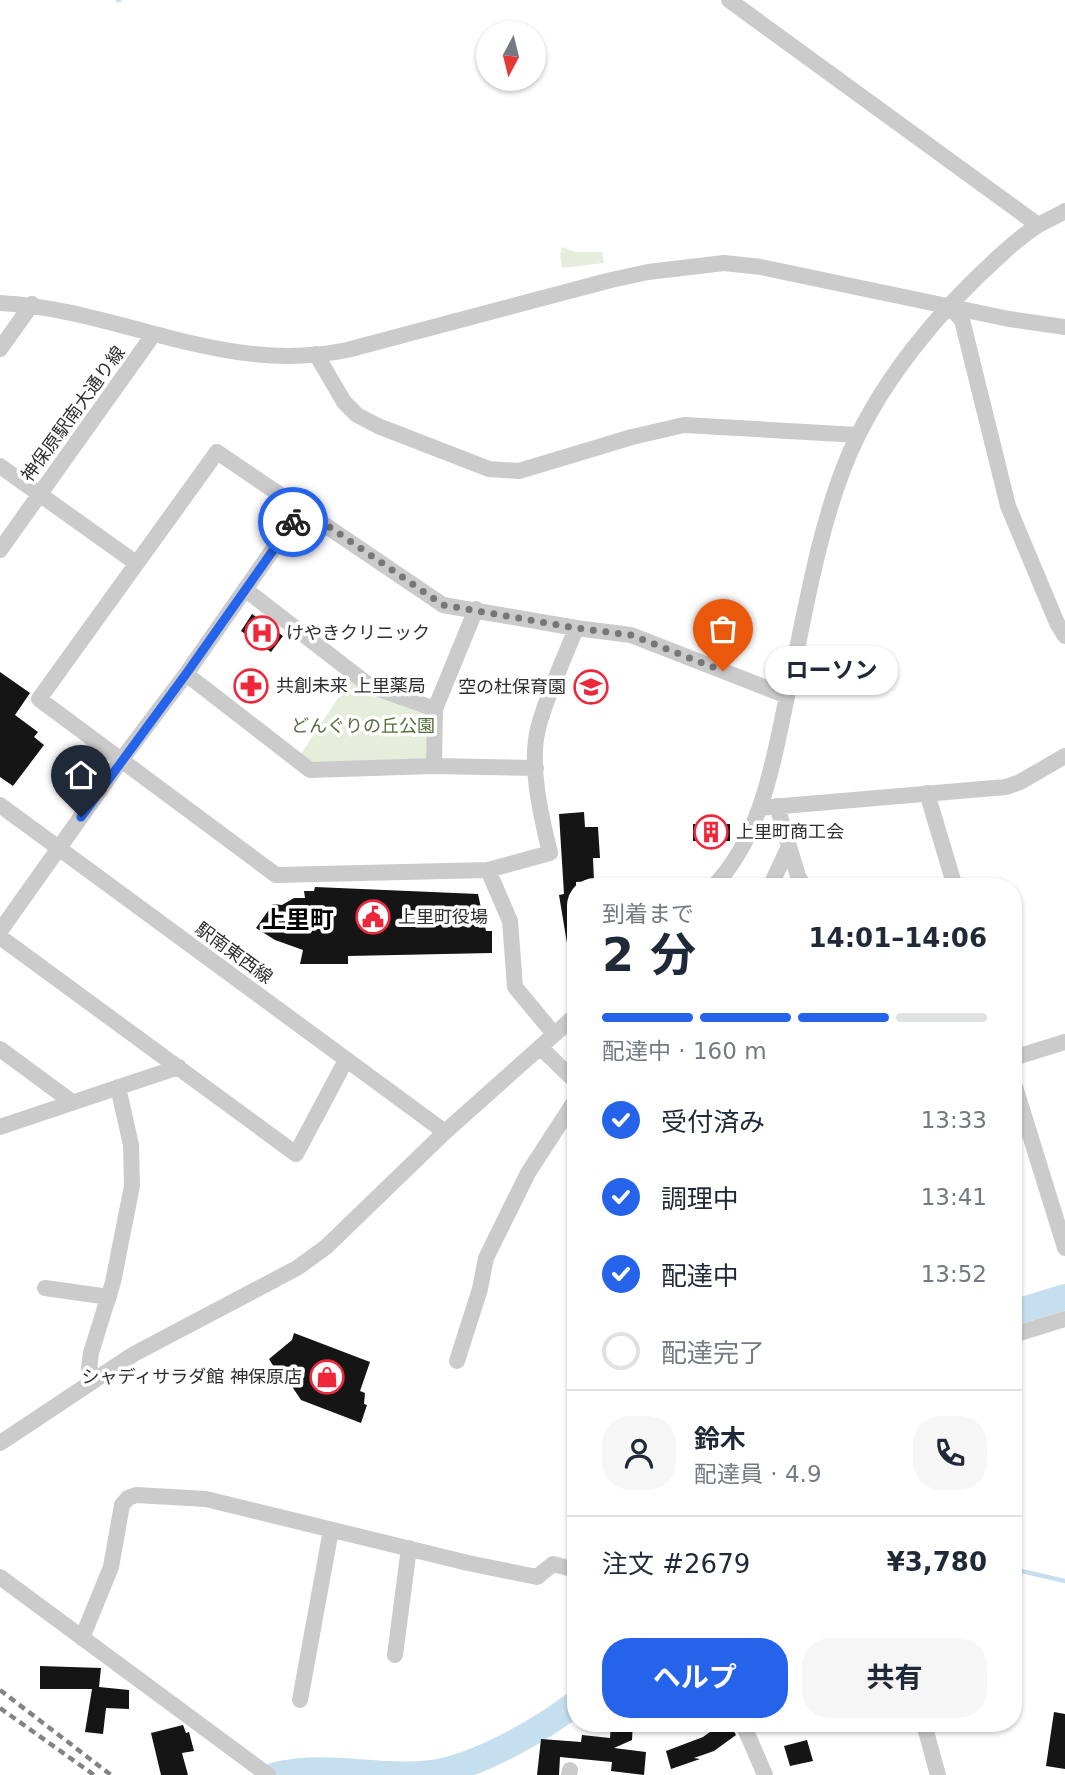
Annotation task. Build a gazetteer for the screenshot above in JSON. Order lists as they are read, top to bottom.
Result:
{
  "streets": {
    "street": ["神保原駅南大通り線", "駅南東西線"]
  },
  "districts": ["上里町"],
  "parks": ["どんぐりの丘公園"],
  "places": {
    "hospital": ["けやきクリニック"],
    "other": ["ローソン"],
    "pharmacy": ["共創未来 上里薬局"],
    "school or university": ["空の杜保育園"],
    "building": ["上里町商工会"],
    "public building": ["上里町役場"],
    "shop": ["シャディサラダ館 神保原店"]
  },
  "north": "bottom",
  "page": {
    "bubble": "ローソン",
    "heading": ["2 分", "到着まで", "14:01–14:06"],
    "panel": [
      "鈴木",
      "配達員 · 4.9",
      "注文 #2679",
      "¥3,780"
    ],
    "bar": "配達中 · 160 m",
    "list": [
      ["受付済み", "13:33"],
      ["調理中", "13:41"],
      ["配達中", "13:52"],
      "配達完了"
    ],
    "buttons": ["ヘルプ", "共有"]
  }
}
